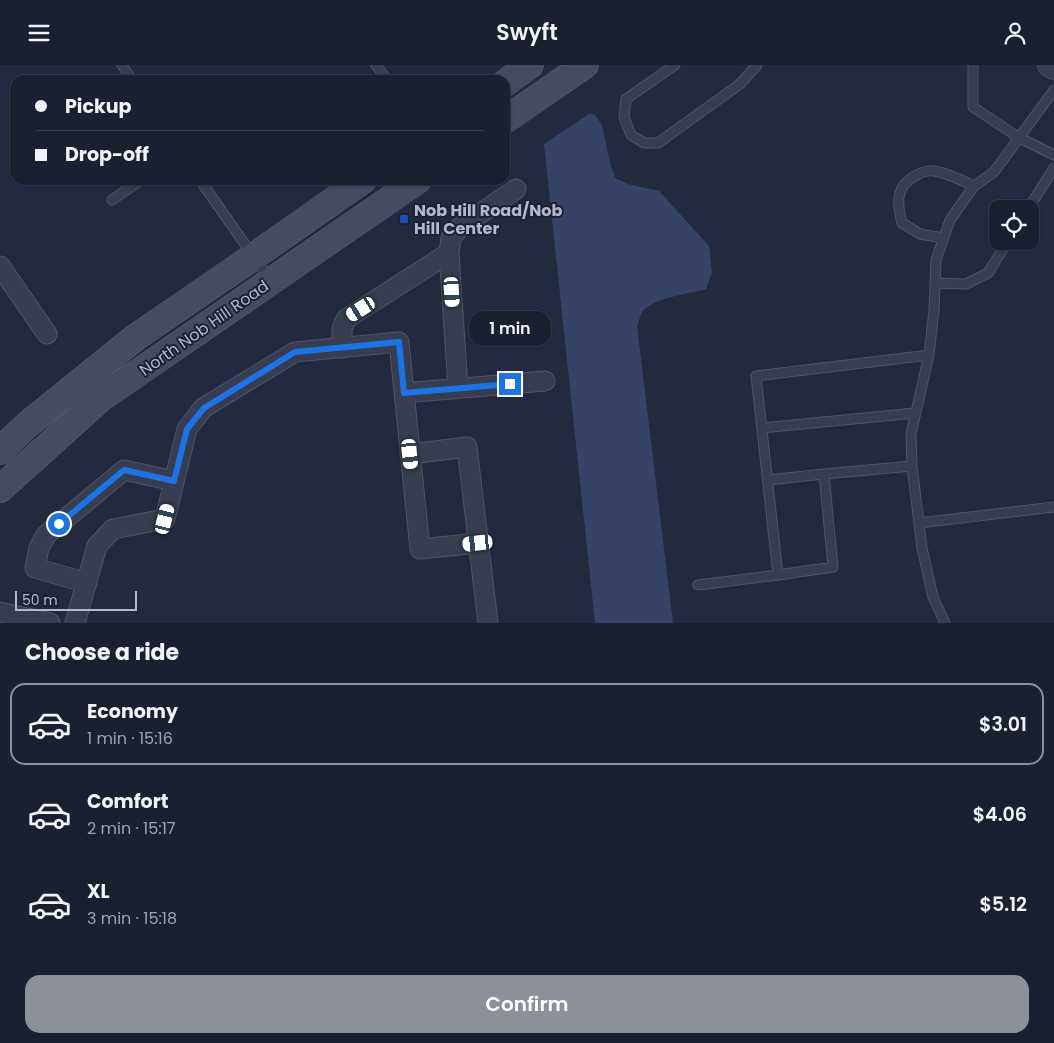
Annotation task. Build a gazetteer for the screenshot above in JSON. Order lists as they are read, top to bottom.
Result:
{
  "streets": {
    "main road": ["North Nob Hill Road"]
  },
  "places": {
    "transit": ["Nob Hill Road/Nob Hill Center"]
  },
  "scale_bar": "50 m",
  "page": {
    "header": "Swyft",
    "banner": ["Pickup", "Drop-off"],
    "bubble": "1 min",
    "scale": "50 m",
    "heading": "Choose a ride",
    "list": [
      {
        "name": "Economy",
        "note": "1 min · 15:16",
        "value": "$3.01"
      },
      {
        "name": "Comfort",
        "note": "2 min · 15:17",
        "value": "$4.06"
      },
      {
        "name": "XL",
        "note": "3 min · 15:18",
        "value": "$5.12"
      }
    ],
    "buttons": "Confirm"
  }
}
